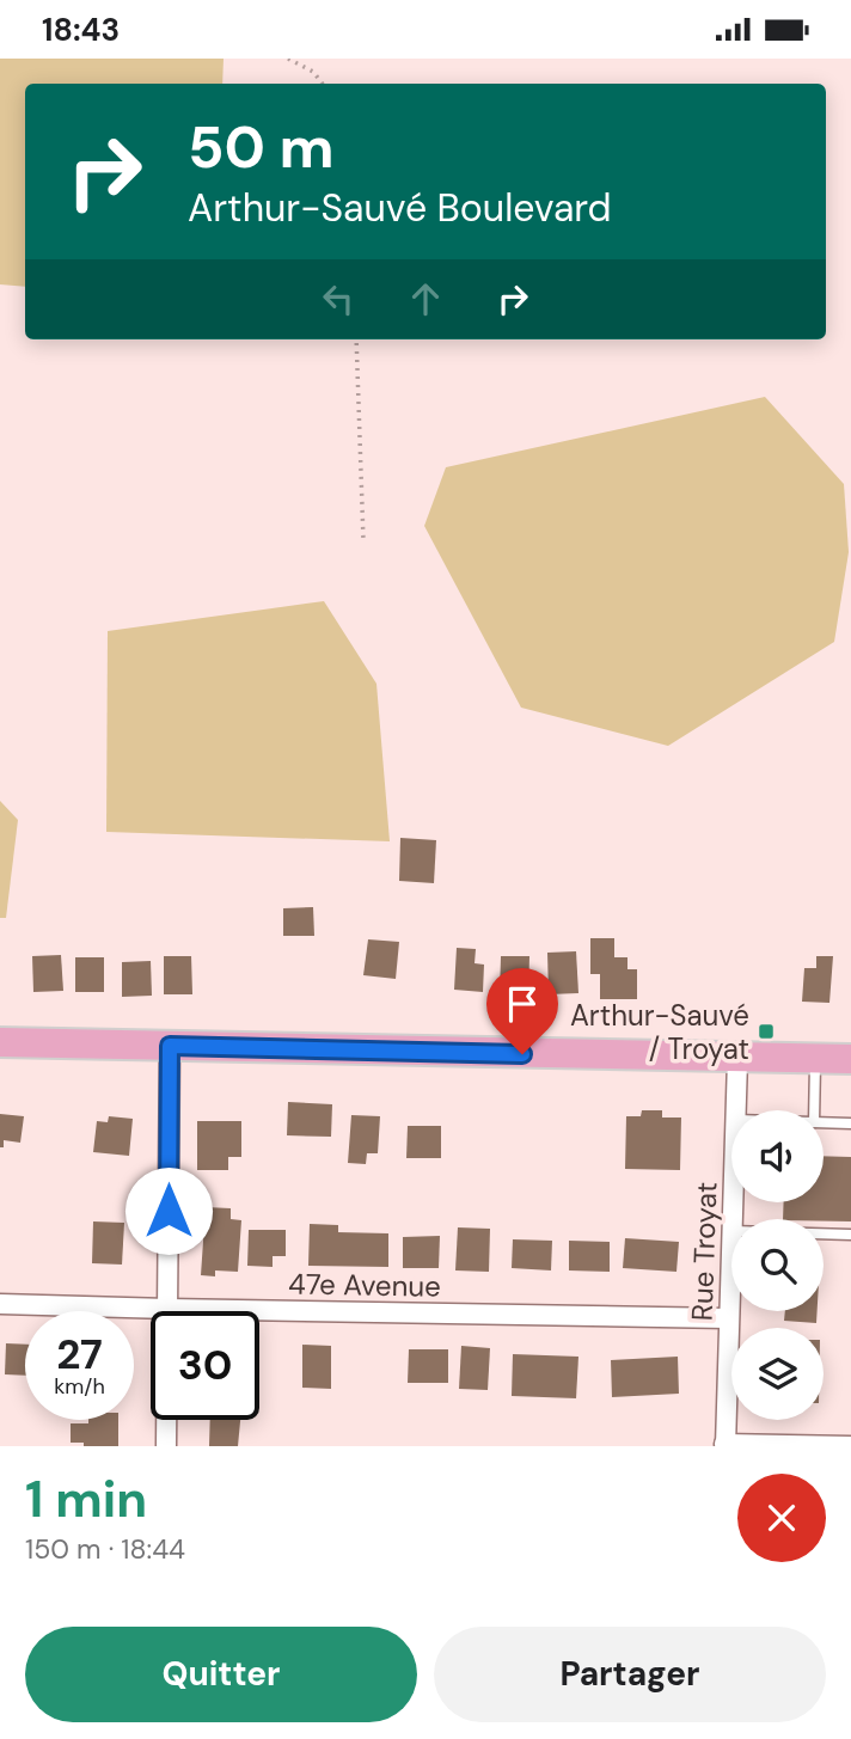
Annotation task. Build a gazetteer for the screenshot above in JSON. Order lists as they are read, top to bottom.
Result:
{
  "streets": {
    "street": ["Rue Troyat", "47e Avenue"]
  },
  "crossings": [
    ["Rue Troyat", "47e Avenue"]
  ],
  "places": {
    "transit": ["Arthur-Sauvé / Troyat"]
  },
  "page": {
    "status": "18:43",
    "turn": ["50 m", "Arthur-Sauvé Boulevard"],
    "speed": "27 km/h",
    "limit": "30",
    "heading": ["1 min", "150 m · 18:44"],
    "buttons": ["Quitter", "Partager"]
  }
}
